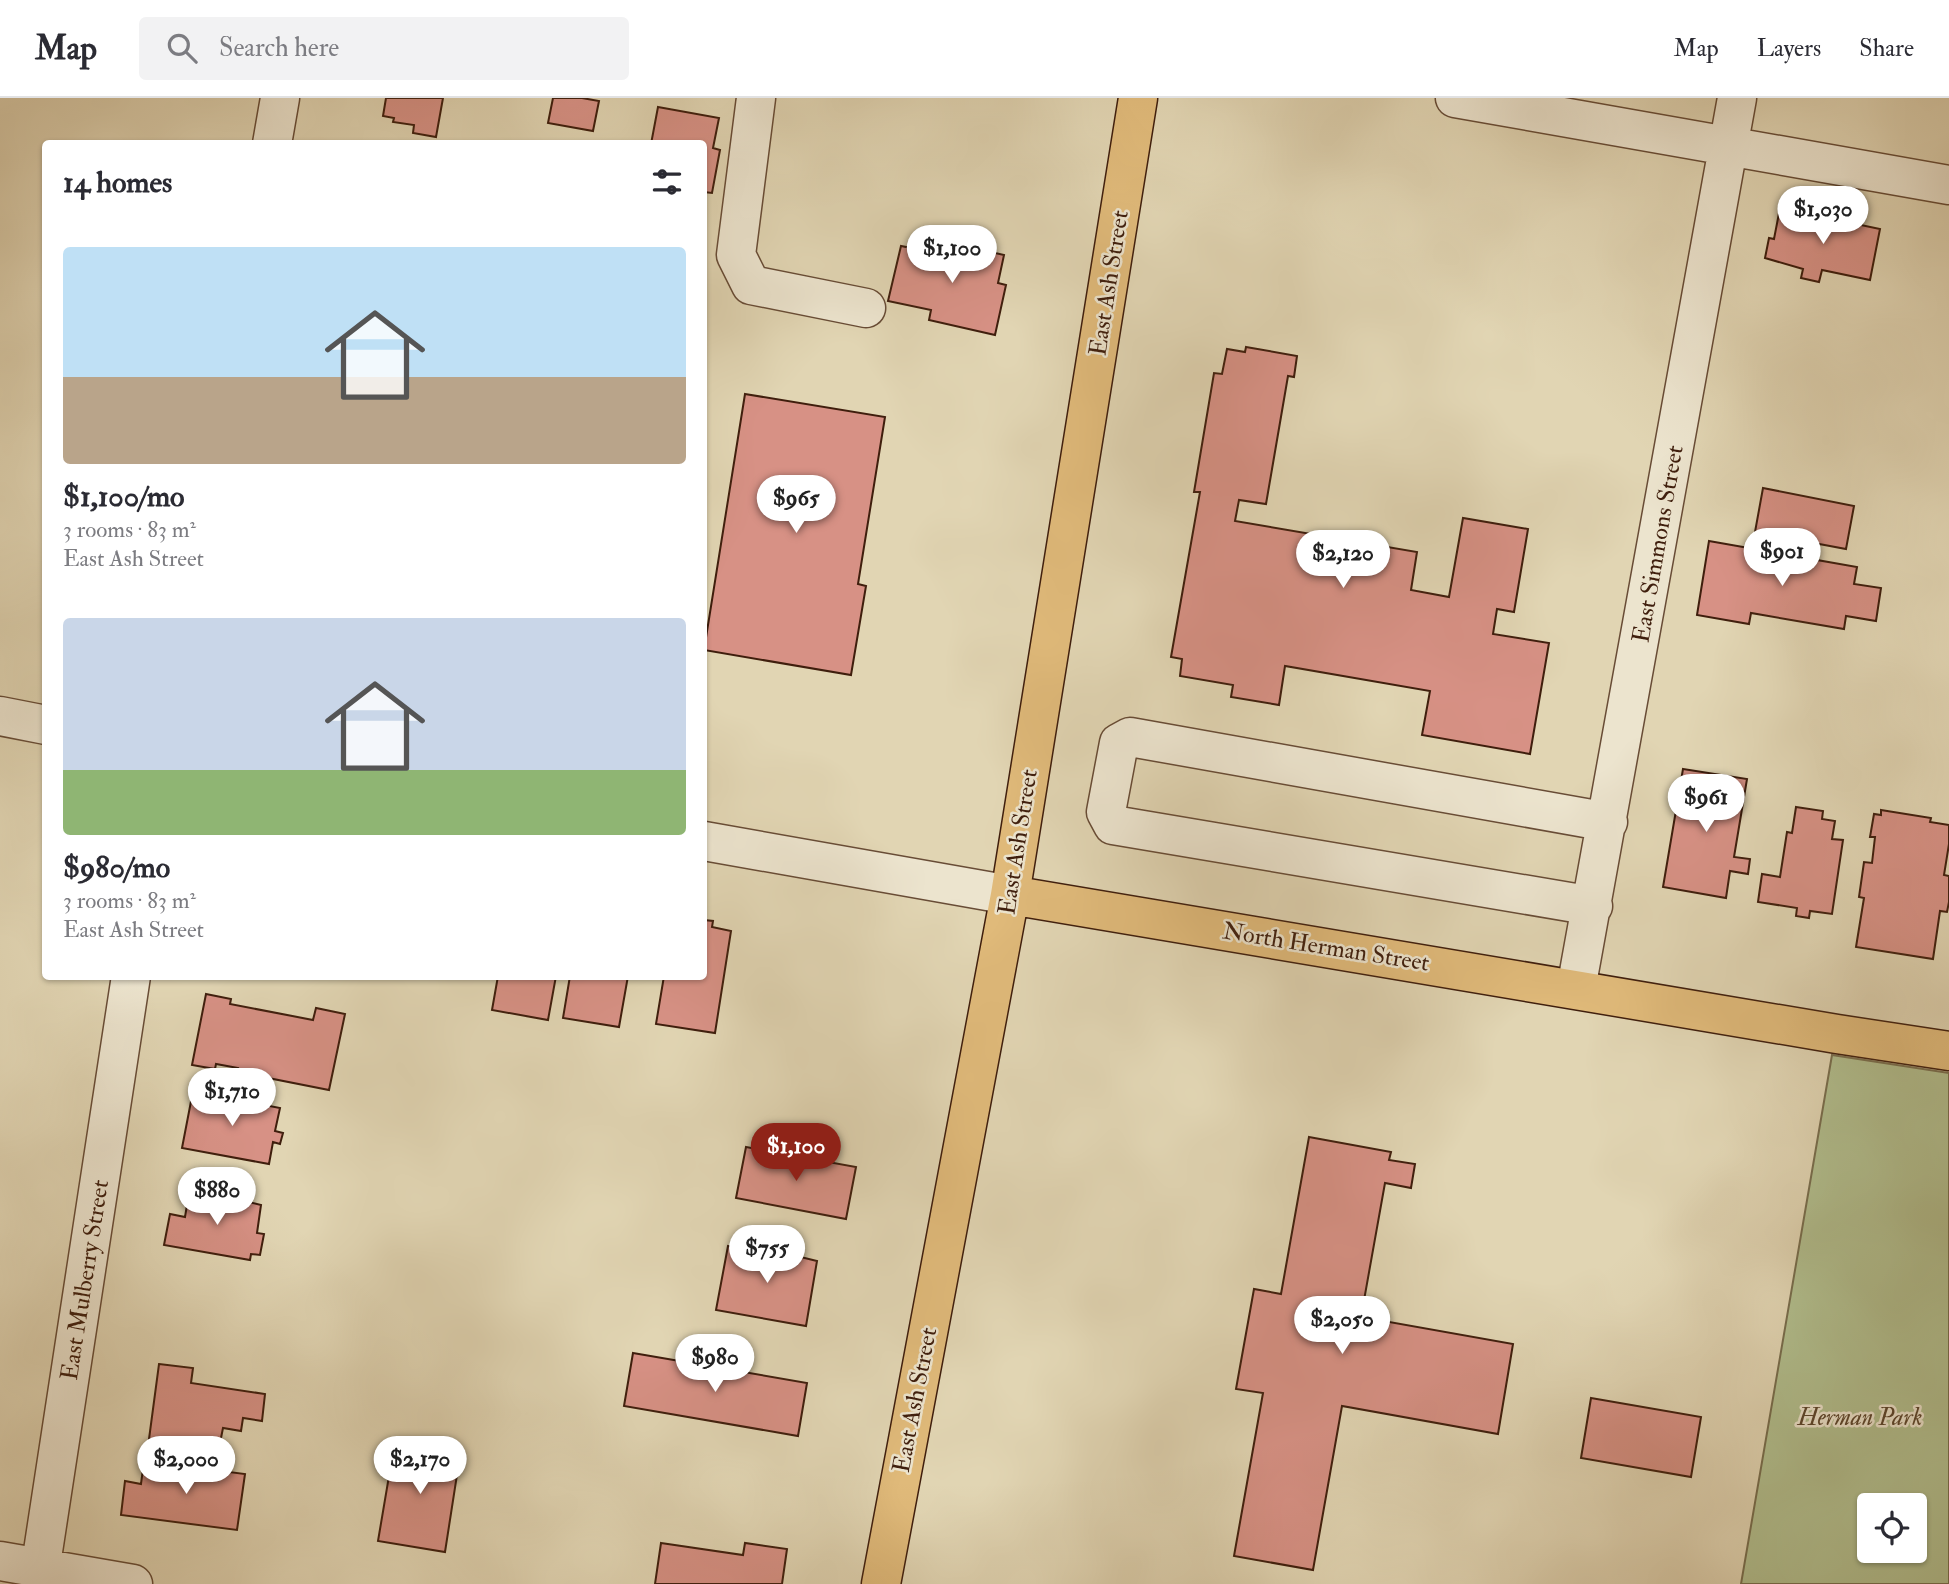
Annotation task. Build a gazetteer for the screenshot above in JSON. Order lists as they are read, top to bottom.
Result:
{
  "streets": {
    "main road": ["East Ash Street", "North Herman Street"],
    "street": ["East Simmons Street", "East Mulberry Street"]
  },
  "crossings": [
    ["East Ash Street", "North Herman Street"],
    ["East Simmons Street", "North Herman Street"]
  ],
  "parks": ["Herman Park"],
  "page": {
    "header": "Map",
    "search": "Search here",
    "nav": ["Map", "Layers", "Share"],
    "heading": "14 homes",
    "price": [
      "$1,030",
      "$1,100",
      "$965",
      "$901",
      "$2,120",
      "$961",
      "$1,710",
      "$1,100",
      "$880",
      "$755",
      "$2,050",
      "$980",
      "$2,000",
      "$2,170"
    ],
    "list": [
      {
        "name": "$1,100/mo",
        "note": "3 rooms · 83 m² · East Ash Street"
      },
      {
        "name": "$980/mo",
        "note": "3 rooms · 83 m² · East Ash Street"
      }
    ]
  }
}
